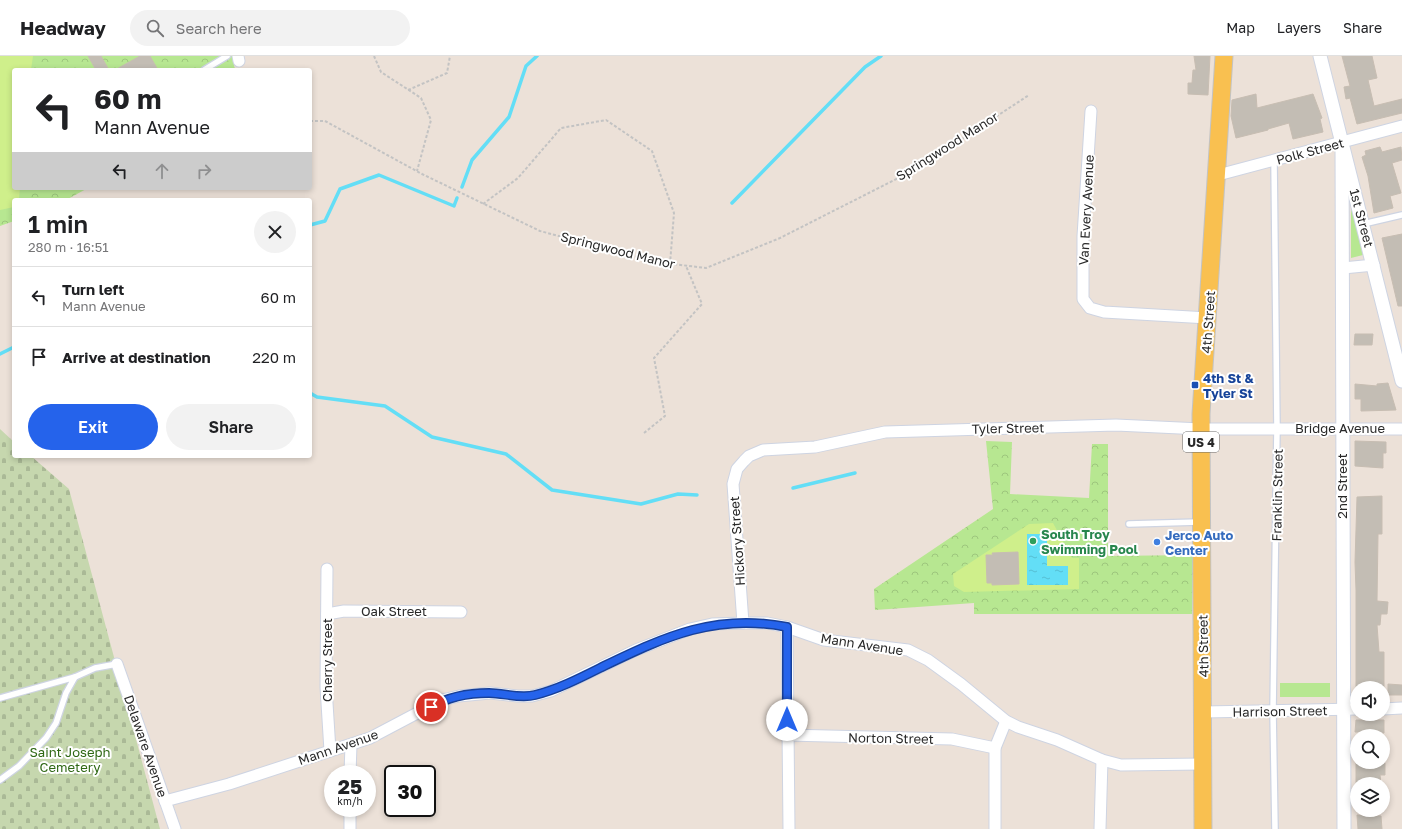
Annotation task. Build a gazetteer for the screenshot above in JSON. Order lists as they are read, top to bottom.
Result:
{
  "streets": {
    "main road": ["4th Street", "US 4"],
    "street": [
      "Polk Street",
      "Van Every Avenue",
      "1st Street",
      "Tyler Street",
      "Bridge Avenue",
      "2nd Street",
      "Hickory Street",
      "Oak Street",
      "Mann Avenue",
      "Cherry Street",
      "Harrison Street",
      "Norton Street",
      "Delaware Avenue"
    ],
    "lane": ["Franklin Street"],
    "path": ["Springwood Manor"]
  },
  "crossings": [
    ["Polk Street", "1st Street"],
    ["Polk Street", "4th Street"],
    ["Polk Street", "2nd Street"],
    ["Polk Street", "Franklin Street"],
    ["Van Every Avenue", "4th Street"],
    ["1st Street", "2nd Street"],
    ["4th Street", "Tyler Street"],
    ["4th Street", "Mann Avenue"],
    ["4th Street", "Harrison Street"],
    ["Tyler Street", "Bridge Avenue"],
    ["Tyler Street", "Franklin Street"],
    ["Tyler Street", "Hickory Street"],
    ["Bridge Avenue", "2nd Street"],
    ["Bridge Avenue", "Franklin Street"],
    ["2nd Street", "Harrison Street"],
    ["Franklin Street", "Harrison Street"],
    ["Hickory Street", "Mann Avenue"],
    ["Oak Street", "Cherry Street"],
    ["Mann Avenue", "Cherry Street"],
    ["Mann Avenue", "Delaware Avenue"]
  ],
  "parks": ["Saint Joseph Cemetery"],
  "places": {
    "transit": ["4th St & Tyler St"],
    "other": ["South Troy Swimming Pool", "Jerco Auto Center"]
  },
  "page": {
    "header": "Headway",
    "search": "Search here",
    "nav": ["Map", "Layers", "Share"],
    "turn": ["60 m", "Mann Avenue"],
    "heading": ["1 min", "280 m · 16:51"],
    "list": [
      {
        "name": "Turn left",
        "note": "Mann Avenue",
        "value": "60 m"
      },
      {
        "name": "Arrive at destination",
        "value": "220 m"
      }
    ],
    "buttons": ["Exit", "Share"],
    "speed": "25 km/h",
    "limit": "30"
  }
}
